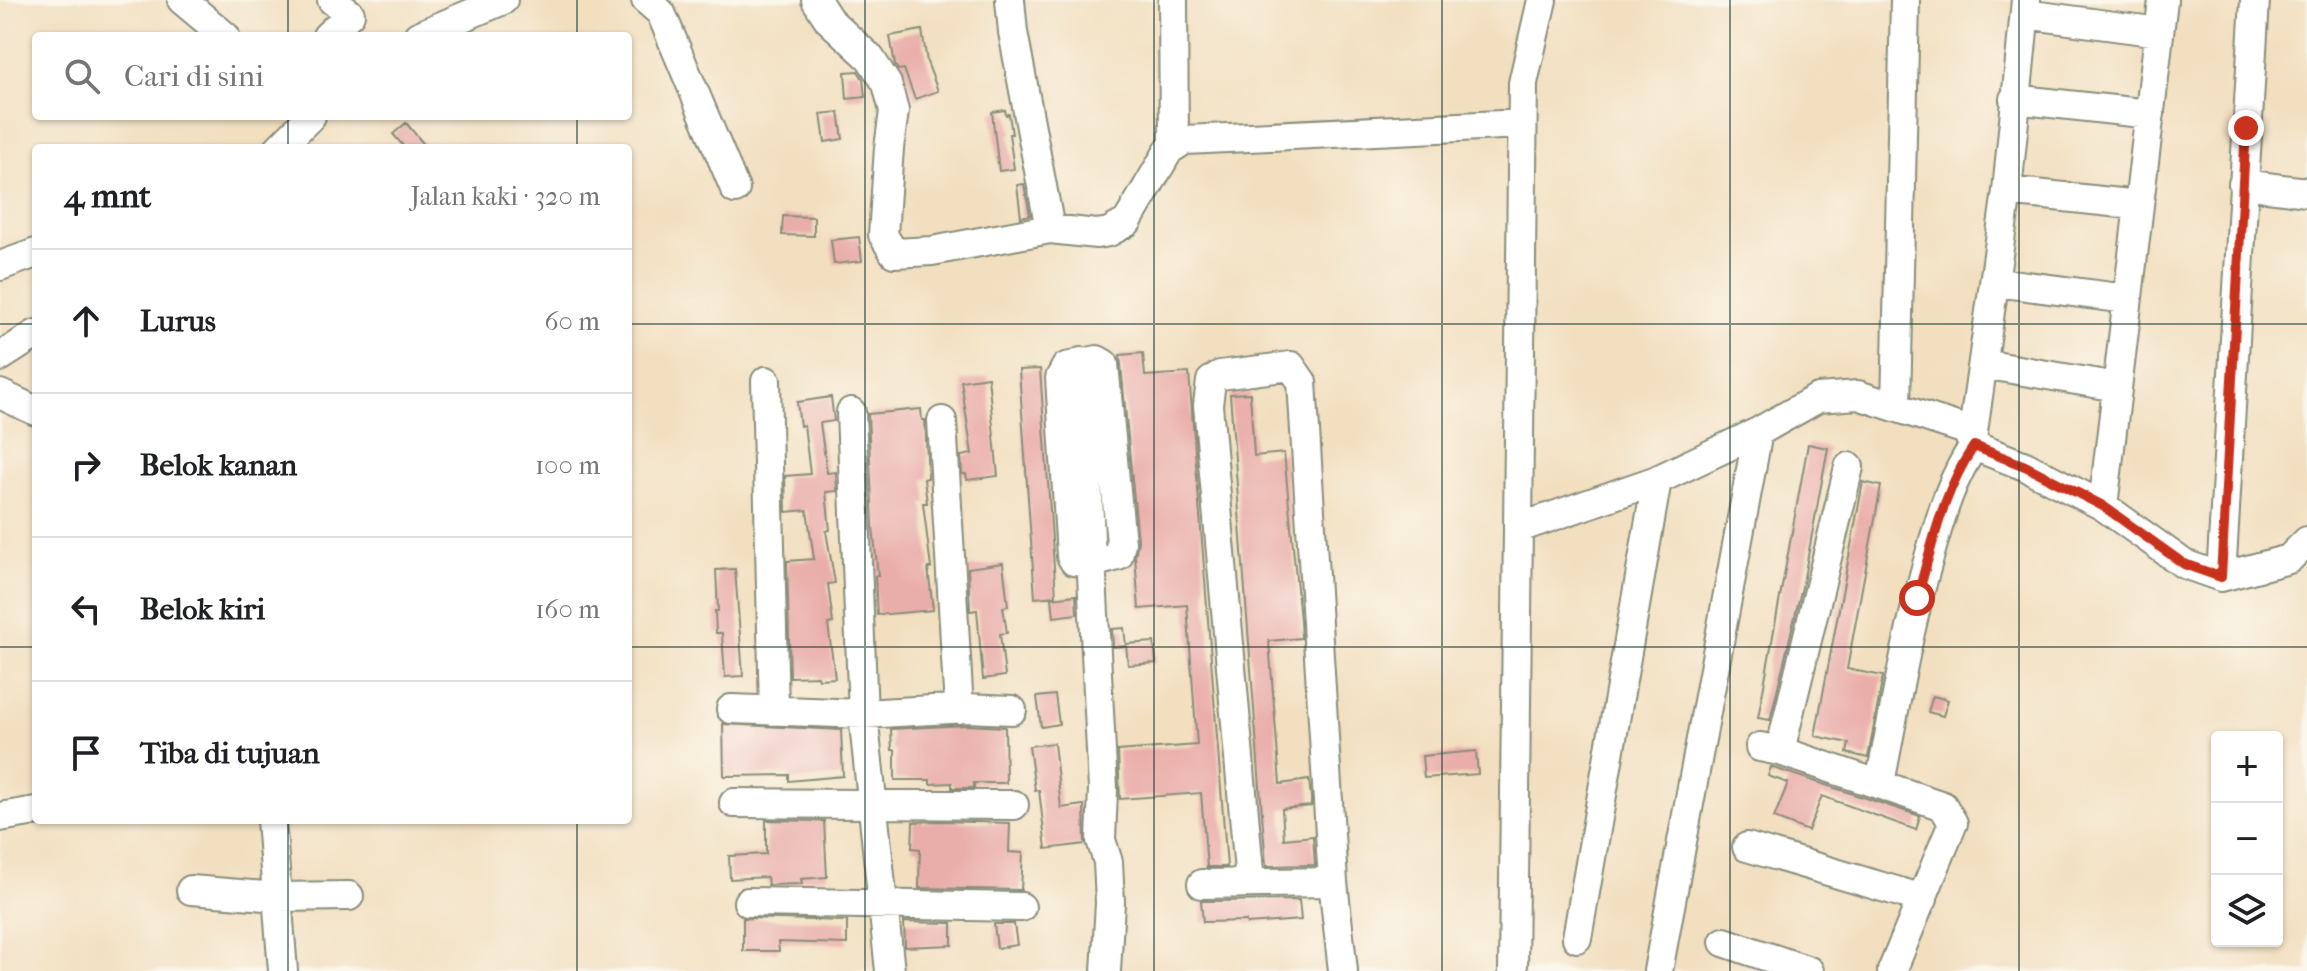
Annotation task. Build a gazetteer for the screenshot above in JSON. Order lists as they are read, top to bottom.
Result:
{
  "page": {
    "search": "Cari di sini",
    "heading": ["4 mnt", "Jalan kaki · 320 m"],
    "list": [
      ["Lurus", "60 m"],
      ["Belok kanan", "100 m"],
      ["Belok kiri", "160 m"],
      "Tiba di tujuan"
    ],
    "map_buttons": ["+", "−"]
  }
}
